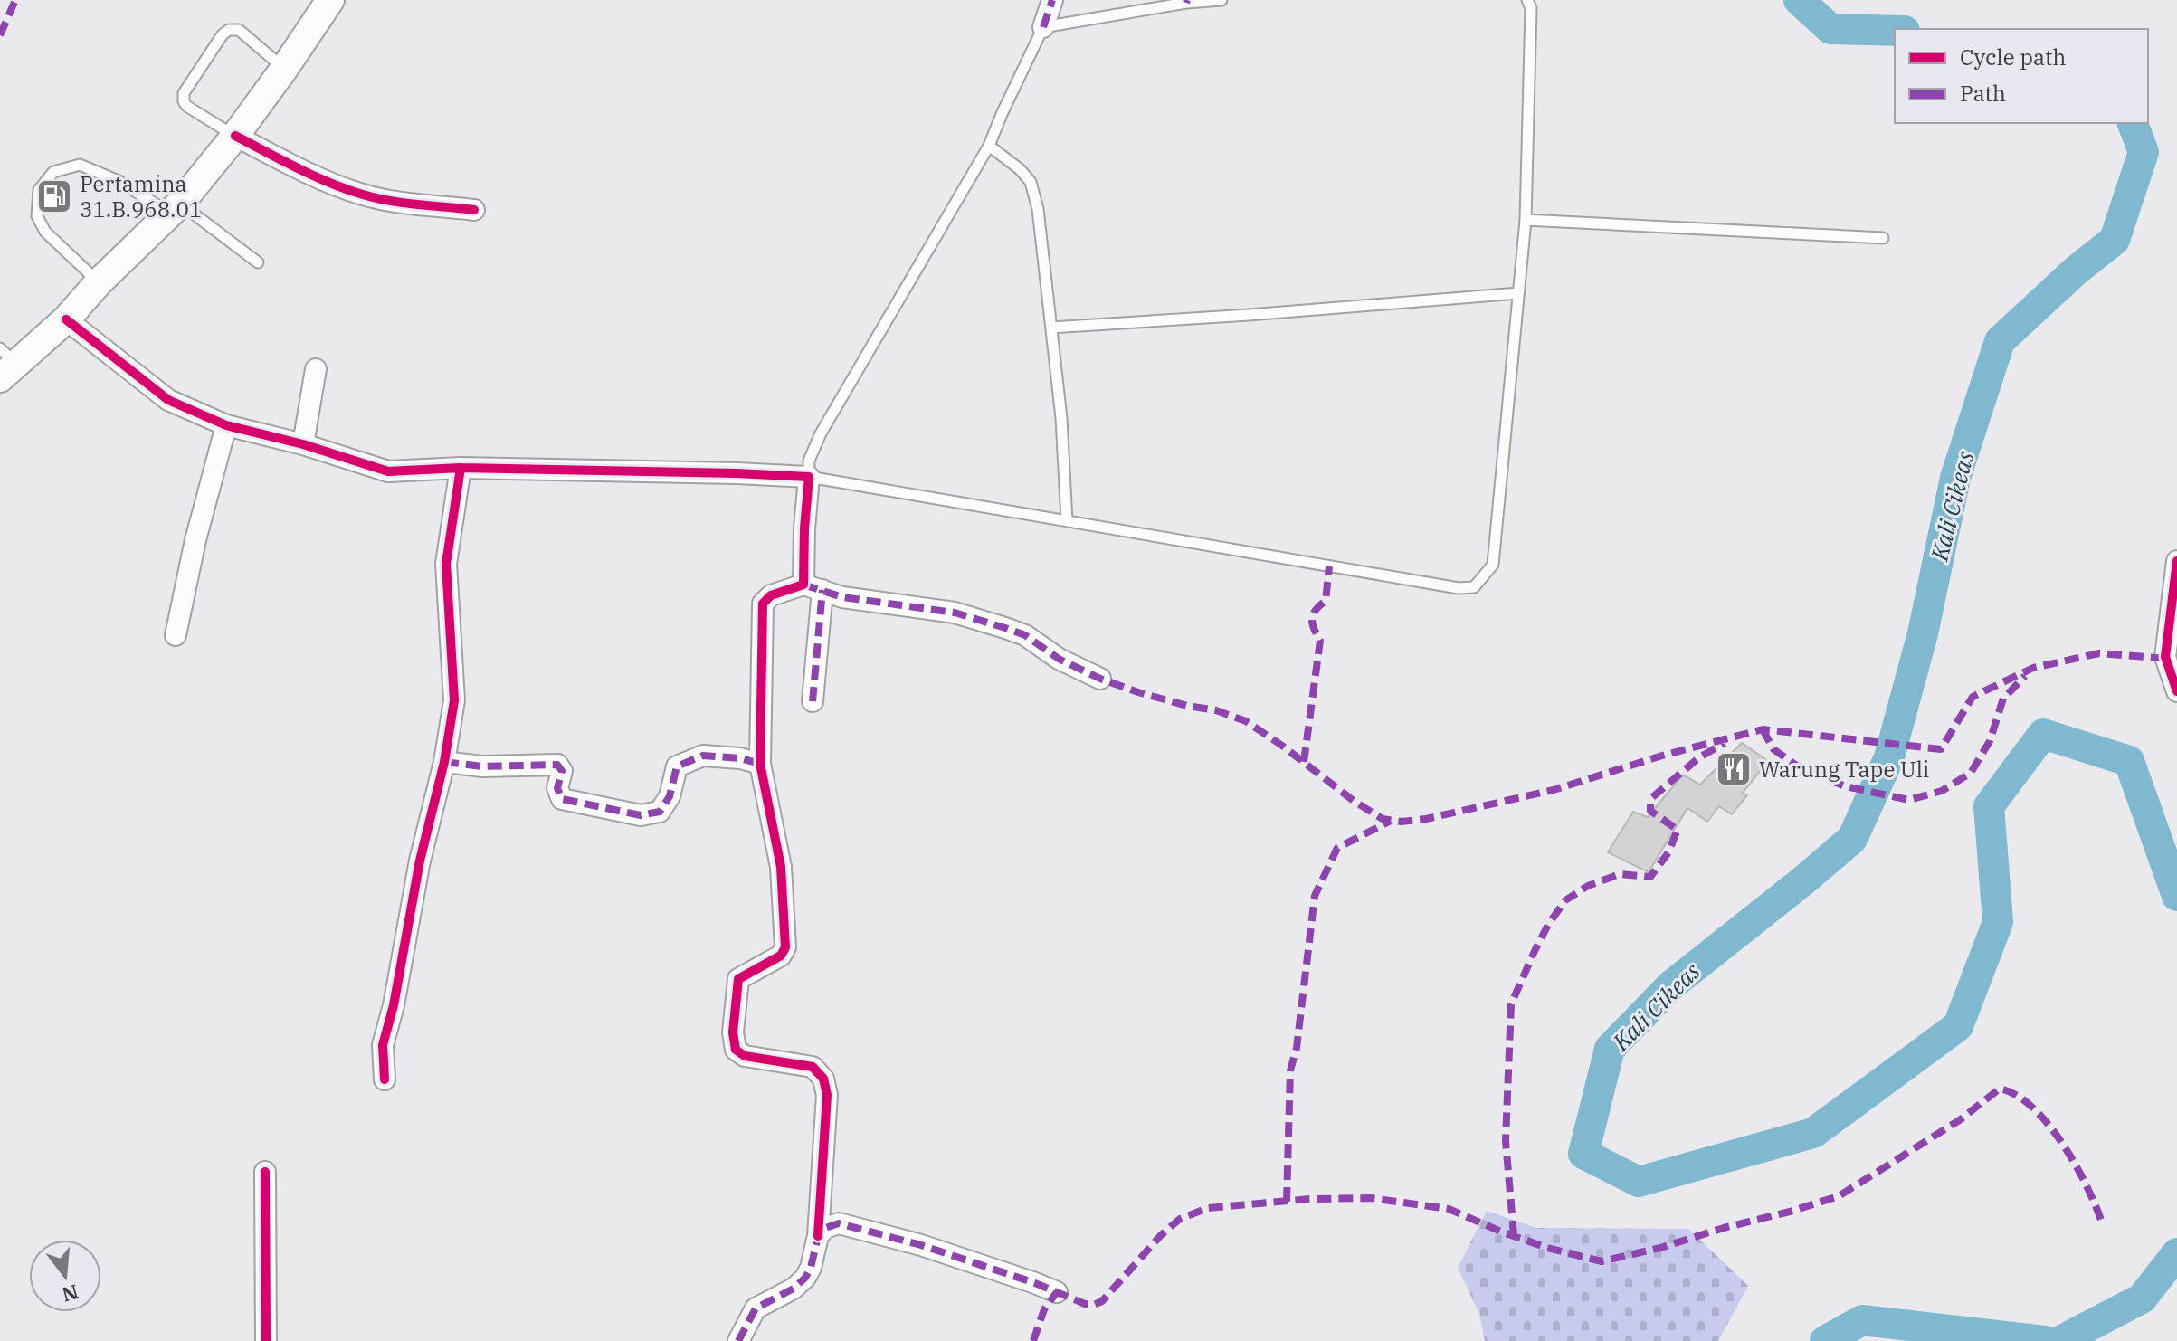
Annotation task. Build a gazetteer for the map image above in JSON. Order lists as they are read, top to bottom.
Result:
{
  "water": ["Kali Cikeas"],
  "places": {
    "fuel station": ["Pertamina 31.B.968.01"],
    "restaurant": ["Warung Tape Uli"]
  },
  "legend": ["Cycle path", "Path"],
  "north": "bottom"
}
